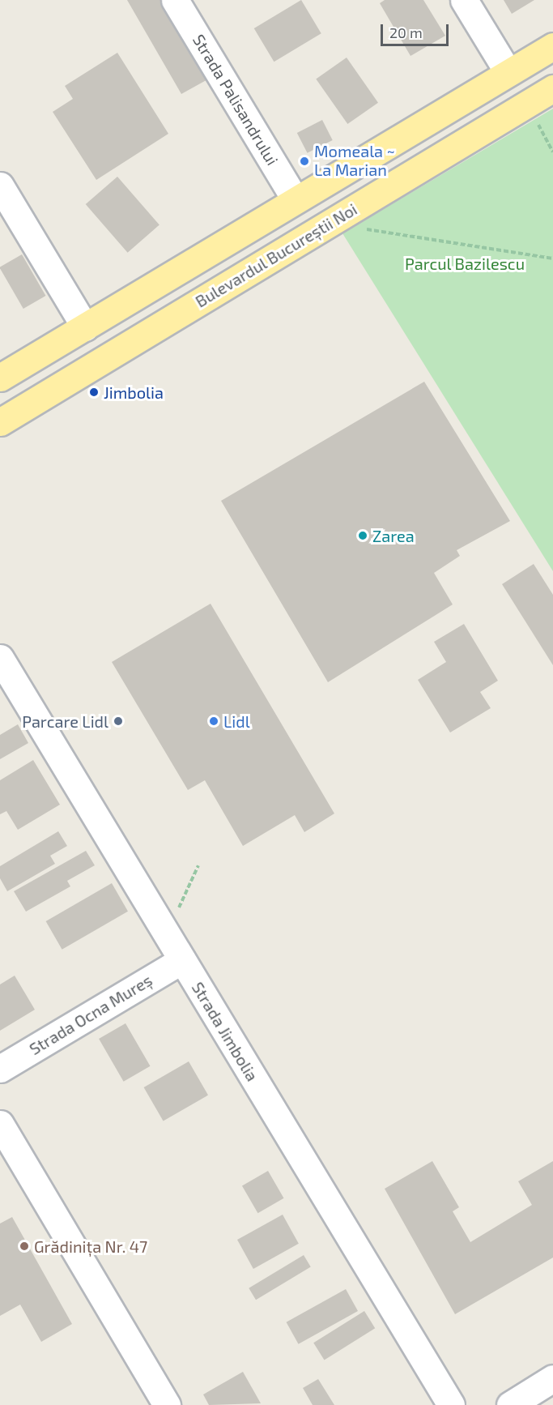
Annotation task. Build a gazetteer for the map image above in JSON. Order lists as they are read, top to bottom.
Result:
{
  "streets": {
    "main road": ["Bulevardul Bucureștii Noi"],
    "street": ["Strada Palisandrului", "Strada Ocna Mureș", "Strada Jimbolia"]
  },
  "crossings": [
    ["Strada Ocna Mureș", "Strada Jimbolia"]
  ],
  "parks": ["Parcul Bazilescu"],
  "places": [
    "Momeala ~ La Marian",
    "Jimbolia",
    "Zarea",
    "Parcare Lidl",
    "Lidl",
    "Grădinița Nr. 47"
  ],
  "scale_bar": "20 m"
}
